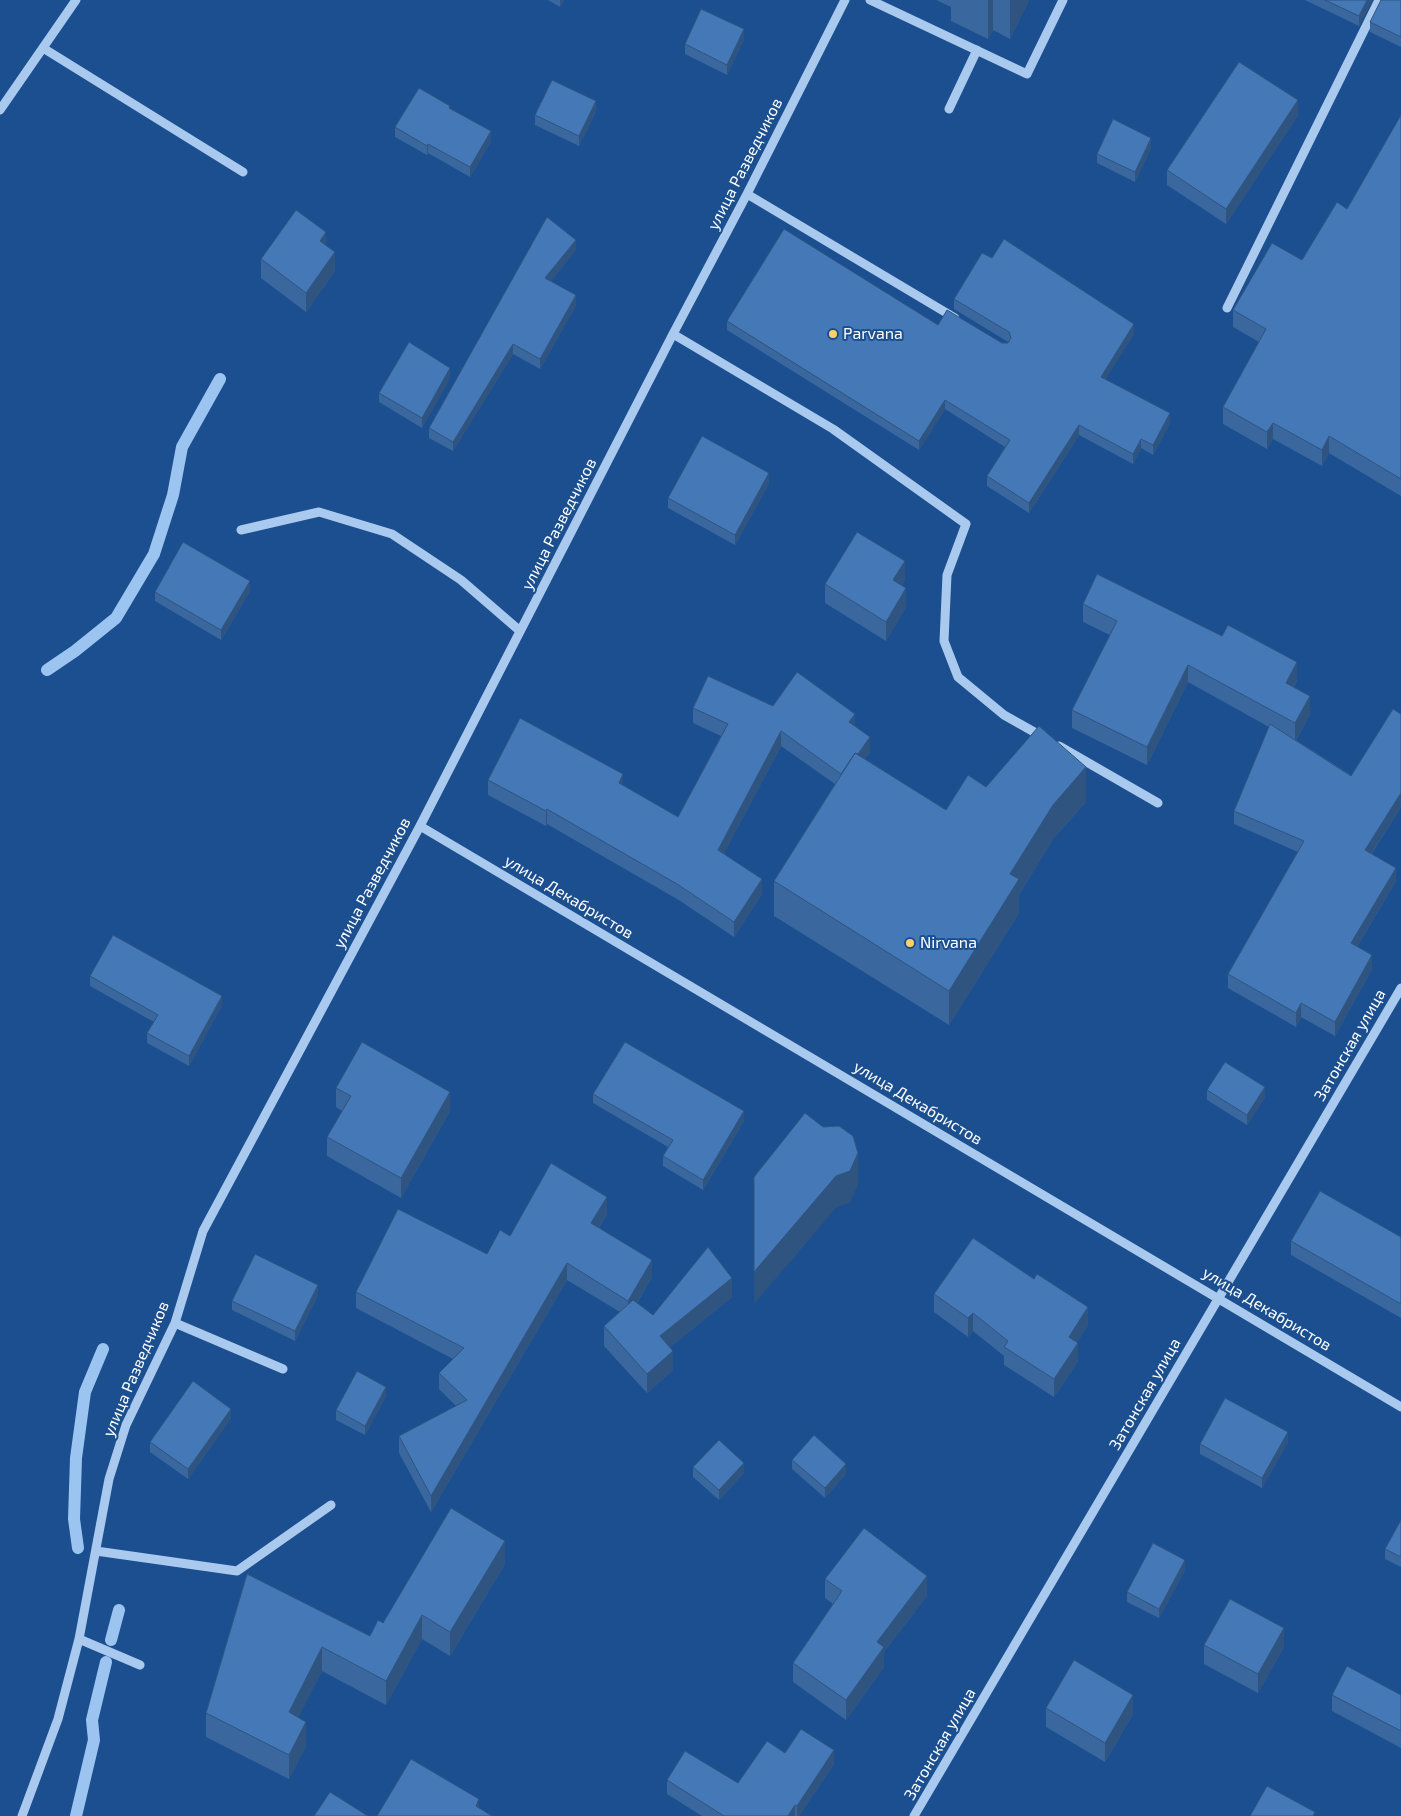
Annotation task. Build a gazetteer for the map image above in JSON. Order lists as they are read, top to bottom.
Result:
{
  "streets": {
    "street": ["улица Разведчиков", "улица Декабристов", "Затонская улица"]
  },
  "crossings": [
    ["улица Разведчиков", "улица Декабристов"],
    ["улица Декабристов", "Затонская улица"]
  ],
  "places": ["Parvana", "Nirvana"]
}
